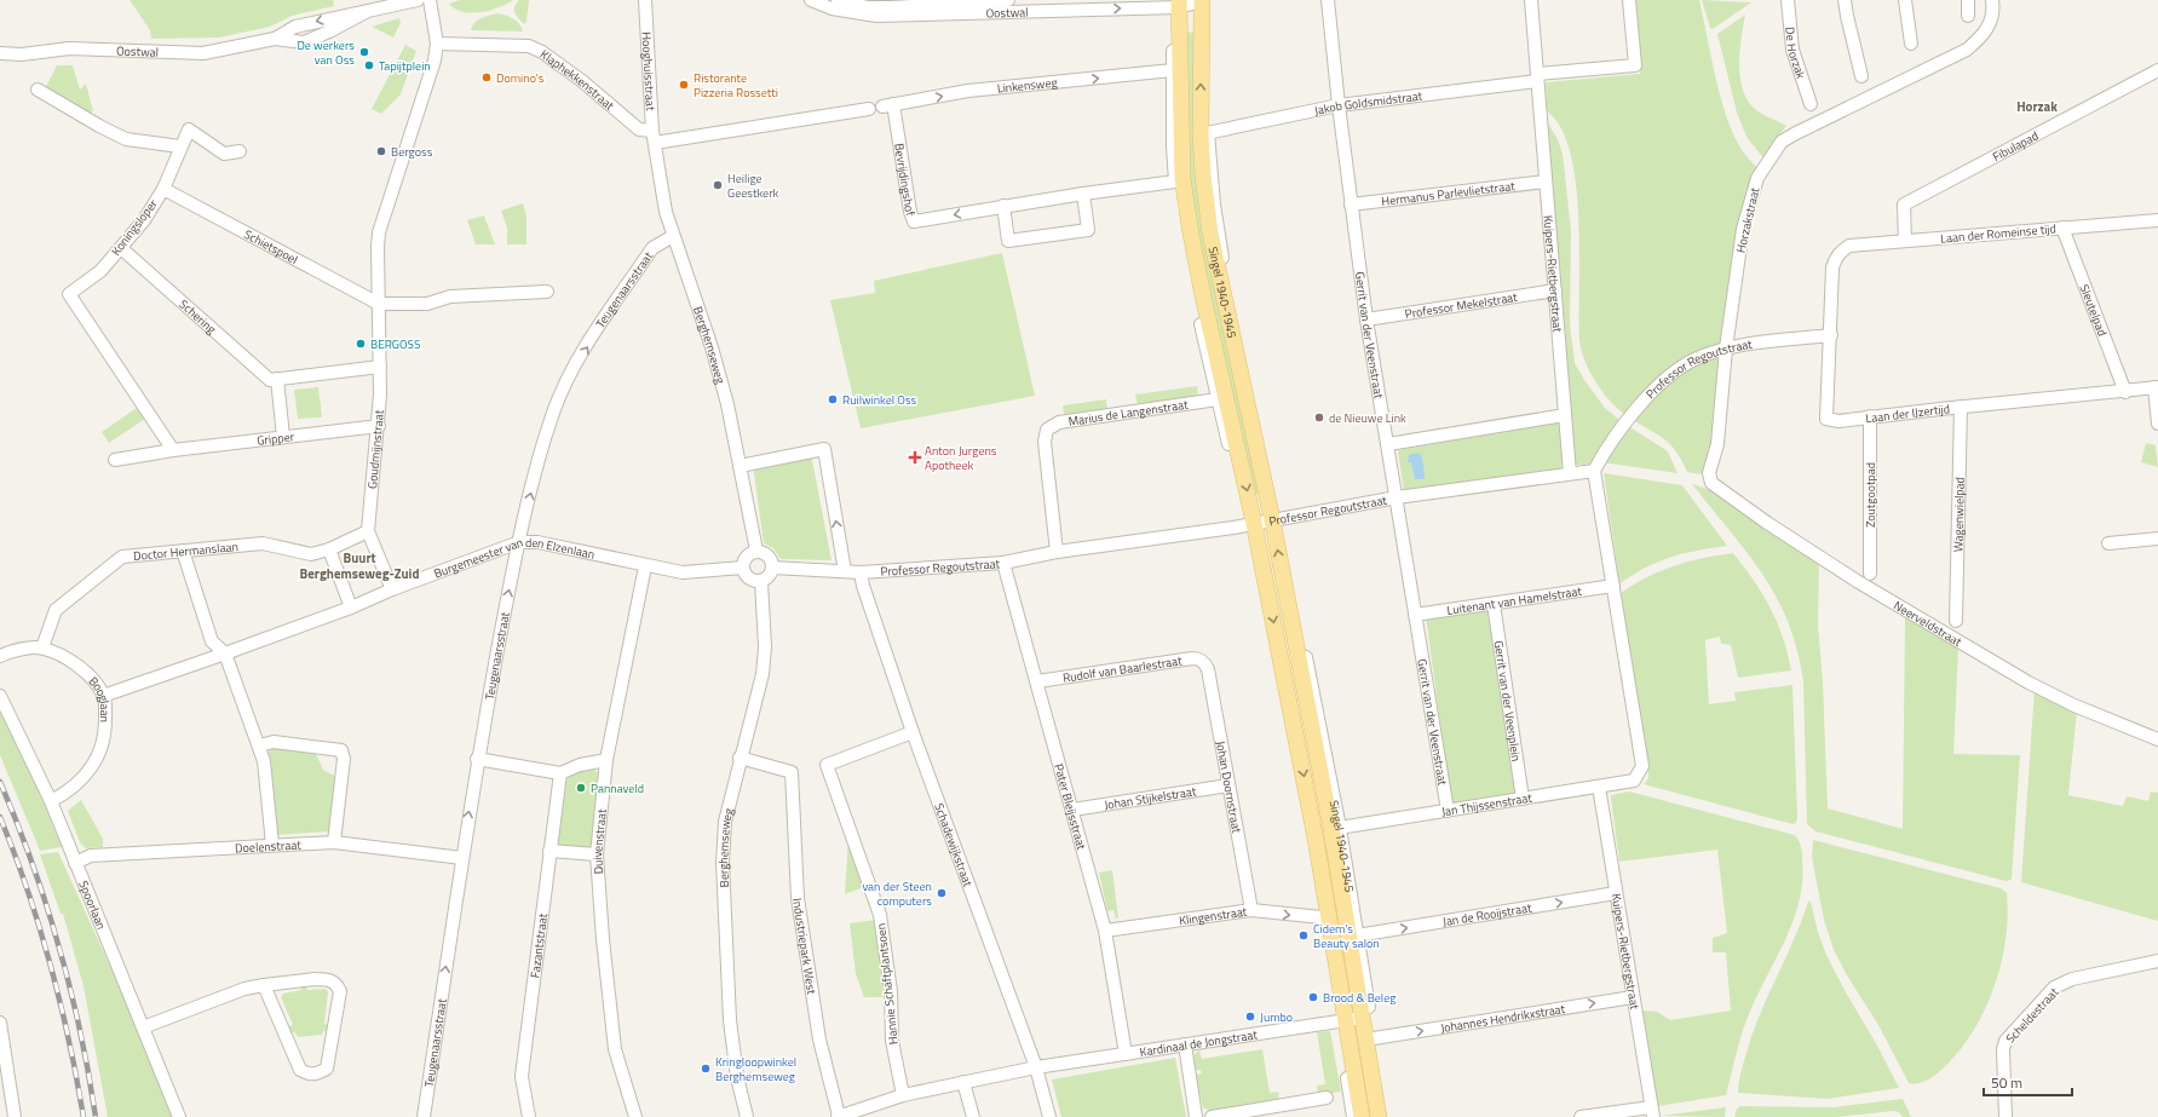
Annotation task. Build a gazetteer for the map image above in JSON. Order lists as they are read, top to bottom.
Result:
{
  "streets": {
    "main road": ["Singel 1940-1945"],
    "street": [
      "Oostwal",
      "De Horzak",
      "Hooghuisstraat",
      "Klaphekkenstraat",
      "Linkensweg",
      "Jakob Goldsmidstraat",
      "Fibulapad",
      "Bevrijdingshof",
      "Hermanus Parlevlietstraat",
      "Horzakstraat",
      "Koningsloper",
      "Laan der Romeinse tijd",
      "Schietspoel",
      "Kuipers-Rietbergstraat",
      "Teugenaarsstraat",
      "Professor Mekelstraat",
      "Sleutelpad",
      "Schering",
      "Gerrit van der Veenstraat",
      "Berghemseweg",
      "Professor Regoutstraat",
      "Marius de Langenstraat",
      "Laan der IJzertijd",
      "Gripper",
      "Goudmijnstraat",
      "Zoutgootpad",
      "Wagenwielpad",
      "Doctor Hermanslaan",
      "Burgemeester van den Elzenlaan",
      "Luitenant van Hamelstraat",
      "Neerveldstraat",
      "Rudolf van Baarlestraat",
      "Booglaan",
      "Gerrit van der Veenplein",
      "Johan Doornstraat",
      "Johan Stijkelstraat",
      "Jan Thijssenstraat",
      "Pater Bleijsstraat",
      "Duivenstraat",
      "Doelenstraat",
      "Schadewijkstraat",
      "Spoorlaan",
      "Jan de Rooijstraat",
      "Klingenstraat",
      "Fazantstraat",
      "Industriepark West",
      "Hannie Schaftplantsoen",
      "Scheldestraat",
      "Johannes Hendrikxstraat",
      "Kardinaal de Jongstraat"
    ]
  },
  "crossings": [
    ["Oostwal", "Singel 1940-1945"],
    ["Hooghuisstraat", "Klaphekkenstraat"],
    ["Hooghuisstraat", "Linkensweg"],
    ["Hooghuisstraat", "Berghemseweg"],
    ["Klaphekkenstraat", "Goudmijnstraat"],
    ["Linkensweg", "Bevrijdingshof"],
    ["Linkensweg", "Singel 1940-1945"],
    ["Linkensweg", "Berghemseweg"],
    ["Jakob Goldsmidstraat", "Kuipers-Rietbergstraat"],
    ["Jakob Goldsmidstraat", "Singel 1940-1945"],
    ["Jakob Goldsmidstraat", "Gerrit van der Veenstraat"],
    ["Fibulapad", "Laan der Romeinse tijd"],
    ["Bevrijdingshof", "Singel 1940-1945"],
    ["Hermanus Parlevlietstraat", "Kuipers-Rietbergstraat"],
    ["Hermanus Parlevlietstraat", "Gerrit van der Veenstraat"],
    ["Horzakstraat", "Professor Regoutstraat"],
    ["Horzakstraat", "Neerveldstraat"],
    ["Koningsloper", "Schietspoel"],
    ["Koningsloper", "Schering"],
    ["Koningsloper", "Gripper"],
    ["Laan der Romeinse tijd", "Sleutelpad"],
    ["Laan der Romeinse tijd", "Laan der IJzertijd"],
    ["Schietspoel", "Goudmijnstraat"],
    ["Kuipers-Rietbergstraat", "Professor Mekelstraat"],
    ["Kuipers-Rietbergstraat", "Professor Regoutstraat"],
    ["Kuipers-Rietbergstraat", "Jan Thijssenstraat"],
    ["Kuipers-Rietbergstraat", "Jan de Rooijstraat"],
    ["Kuipers-Rietbergstraat", "Johannes Hendrikxstraat"],
    ["Teugenaarsstraat", "Berghemseweg"],
    ["Teugenaarsstraat", "Burgemeester van den Elzenlaan"],
    ["Teugenaarsstraat", "Doelenstraat"],
    ["Singel 1940-1945", "Professor Regoutstraat"],
    ["Singel 1940-1945", "Marius de Langenstraat"],
    ["Singel 1940-1945", "Jan Thijssenstraat"],
    ["Singel 1940-1945", "Jan de Rooijstraat"],
    ["Singel 1940-1945", "Klingenstraat"],
    ["Singel 1940-1945", "Johannes Hendrikxstraat"],
    ["Singel 1940-1945", "Kardinaal de Jongstraat"],
    ["Professor Mekelstraat", "Gerrit van der Veenstraat"],
    ["Sleutelpad", "Laan der IJzertijd"],
    ["Gerrit van der Veenstraat", "Professor Regoutstraat"],
    ["Gerrit van der Veenstraat", "Luitenant van Hamelstraat"],
    ["Gerrit van der Veenstraat", "Jan Thijssenstraat"],
    ["Berghemseweg", "Professor Regoutstraat"],
    ["Berghemseweg", "Burgemeester van den Elzenlaan"],
    ["Berghemseweg", "Industriepark West"],
    ["Professor Regoutstraat", "Marius de Langenstraat"],
    ["Professor Regoutstraat", "Laan der IJzertijd"],
    ["Professor Regoutstraat", "Burgemeester van den Elzenlaan"],
    ["Professor Regoutstraat", "Pater Bleijsstraat"],
    ["Professor Regoutstraat", "Schadewijkstraat"],
    ["Laan der IJzertijd", "Zoutgootpad"],
    ["Laan der IJzertijd", "Wagenwielpad"],
    ["Gripper", "Goudmijnstraat"],
    ["Goudmijnstraat", "Doctor Hermanslaan"],
    ["Goudmijnstraat", "Burgemeester van den Elzenlaan"],
    ["Doctor Hermanslaan", "Booglaan"],
    ["Burgemeester van den Elzenlaan", "Booglaan"],
    ["Burgemeester van den Elzenlaan", "Duivenstraat"],
    ["Luitenant van Hamelstraat", "Gerrit van der Veenplein"],
    ["Luitenant van Hamelstraat", "Jan Thijssenstraat"],
    ["Rudolf van Baarlestraat", "Johan Doornstraat"],
    ["Rudolf van Baarlestraat", "Pater Bleijsstraat"],
    ["Booglaan", "Spoorlaan"],
    ["Gerrit van der Veenplein", "Jan Thijssenstraat"],
    ["Johan Doornstraat", "Johan Stijkelstraat"],
    ["Johan Doornstraat", "Klingenstraat"],
    ["Johan Stijkelstraat", "Pater Bleijsstraat"],
    ["Pater Bleijsstraat", "Klingenstraat"],
    ["Pater Bleijsstraat", "Kardinaal de Jongstraat"],
    ["Doelenstraat", "Spoorlaan"],
    ["Schadewijkstraat", "Hannie Schaftplantsoen"],
    ["Schadewijkstraat", "Kardinaal de Jongstraat"]
  ],
  "one_way": [
    "Linkensweg",
    "Teugenaarsstraat",
    "Jan de Rooijstraat",
    "Johannes Hendrikxstraat"
  ],
  "districts": ["Horzak", "Buurt Berghemseweg-Zuid"],
  "places": {
    "other": [
      "De werkers van Oss",
      "Tapijtplein",
      "Domino's",
      "Ristorante Pizzeria Rossetti",
      "Bergoss",
      "Heilige Geestkerk",
      "BERGOSS",
      "Ruilwinkel Oss",
      "de Nieuwe Link",
      "Pannaveld",
      "van der Steen computers",
      "Cidem’s Beauty salon",
      "Brood & Beleg",
      "Jumbo",
      "Kringloopwinkel Berghemseweg"
    ],
    "health": ["Anton Jurgens Apotheek"]
  },
  "scale_bar": "50 m"
}
